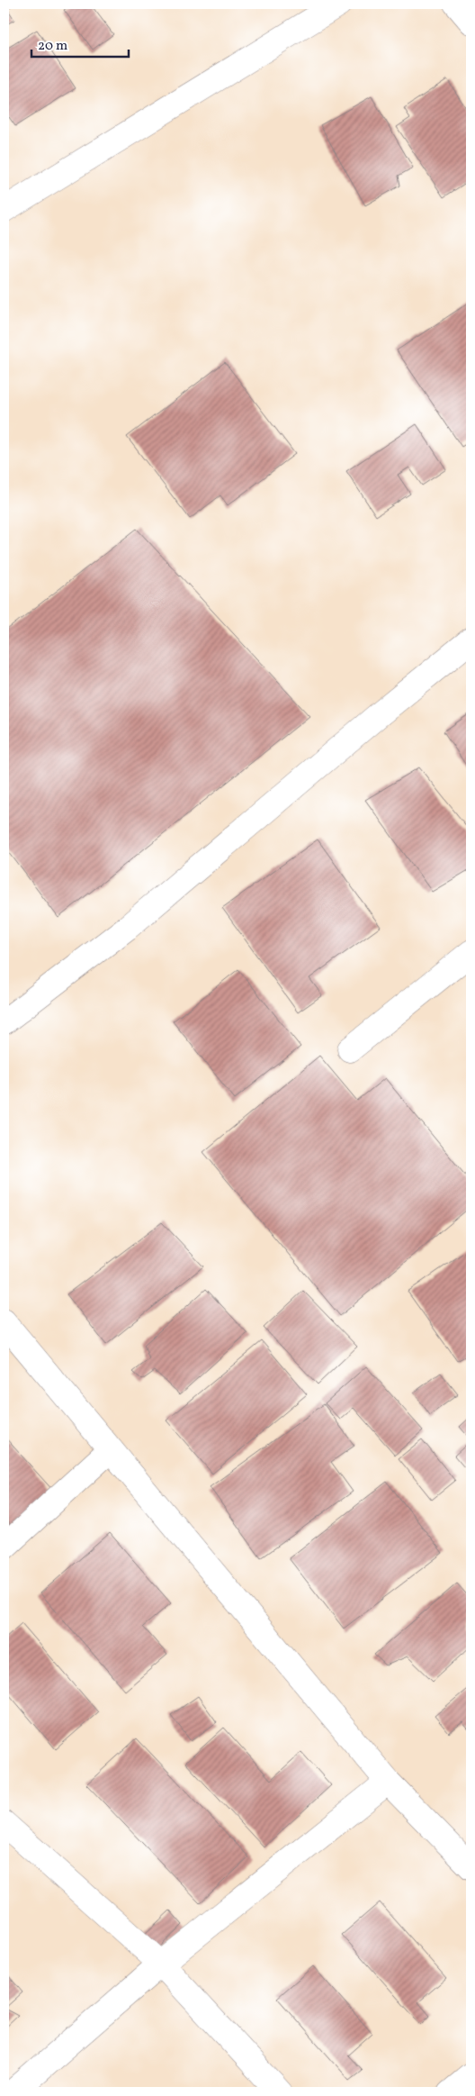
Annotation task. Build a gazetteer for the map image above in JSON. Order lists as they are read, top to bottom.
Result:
{
  "scale_bar": "20 m"
}
